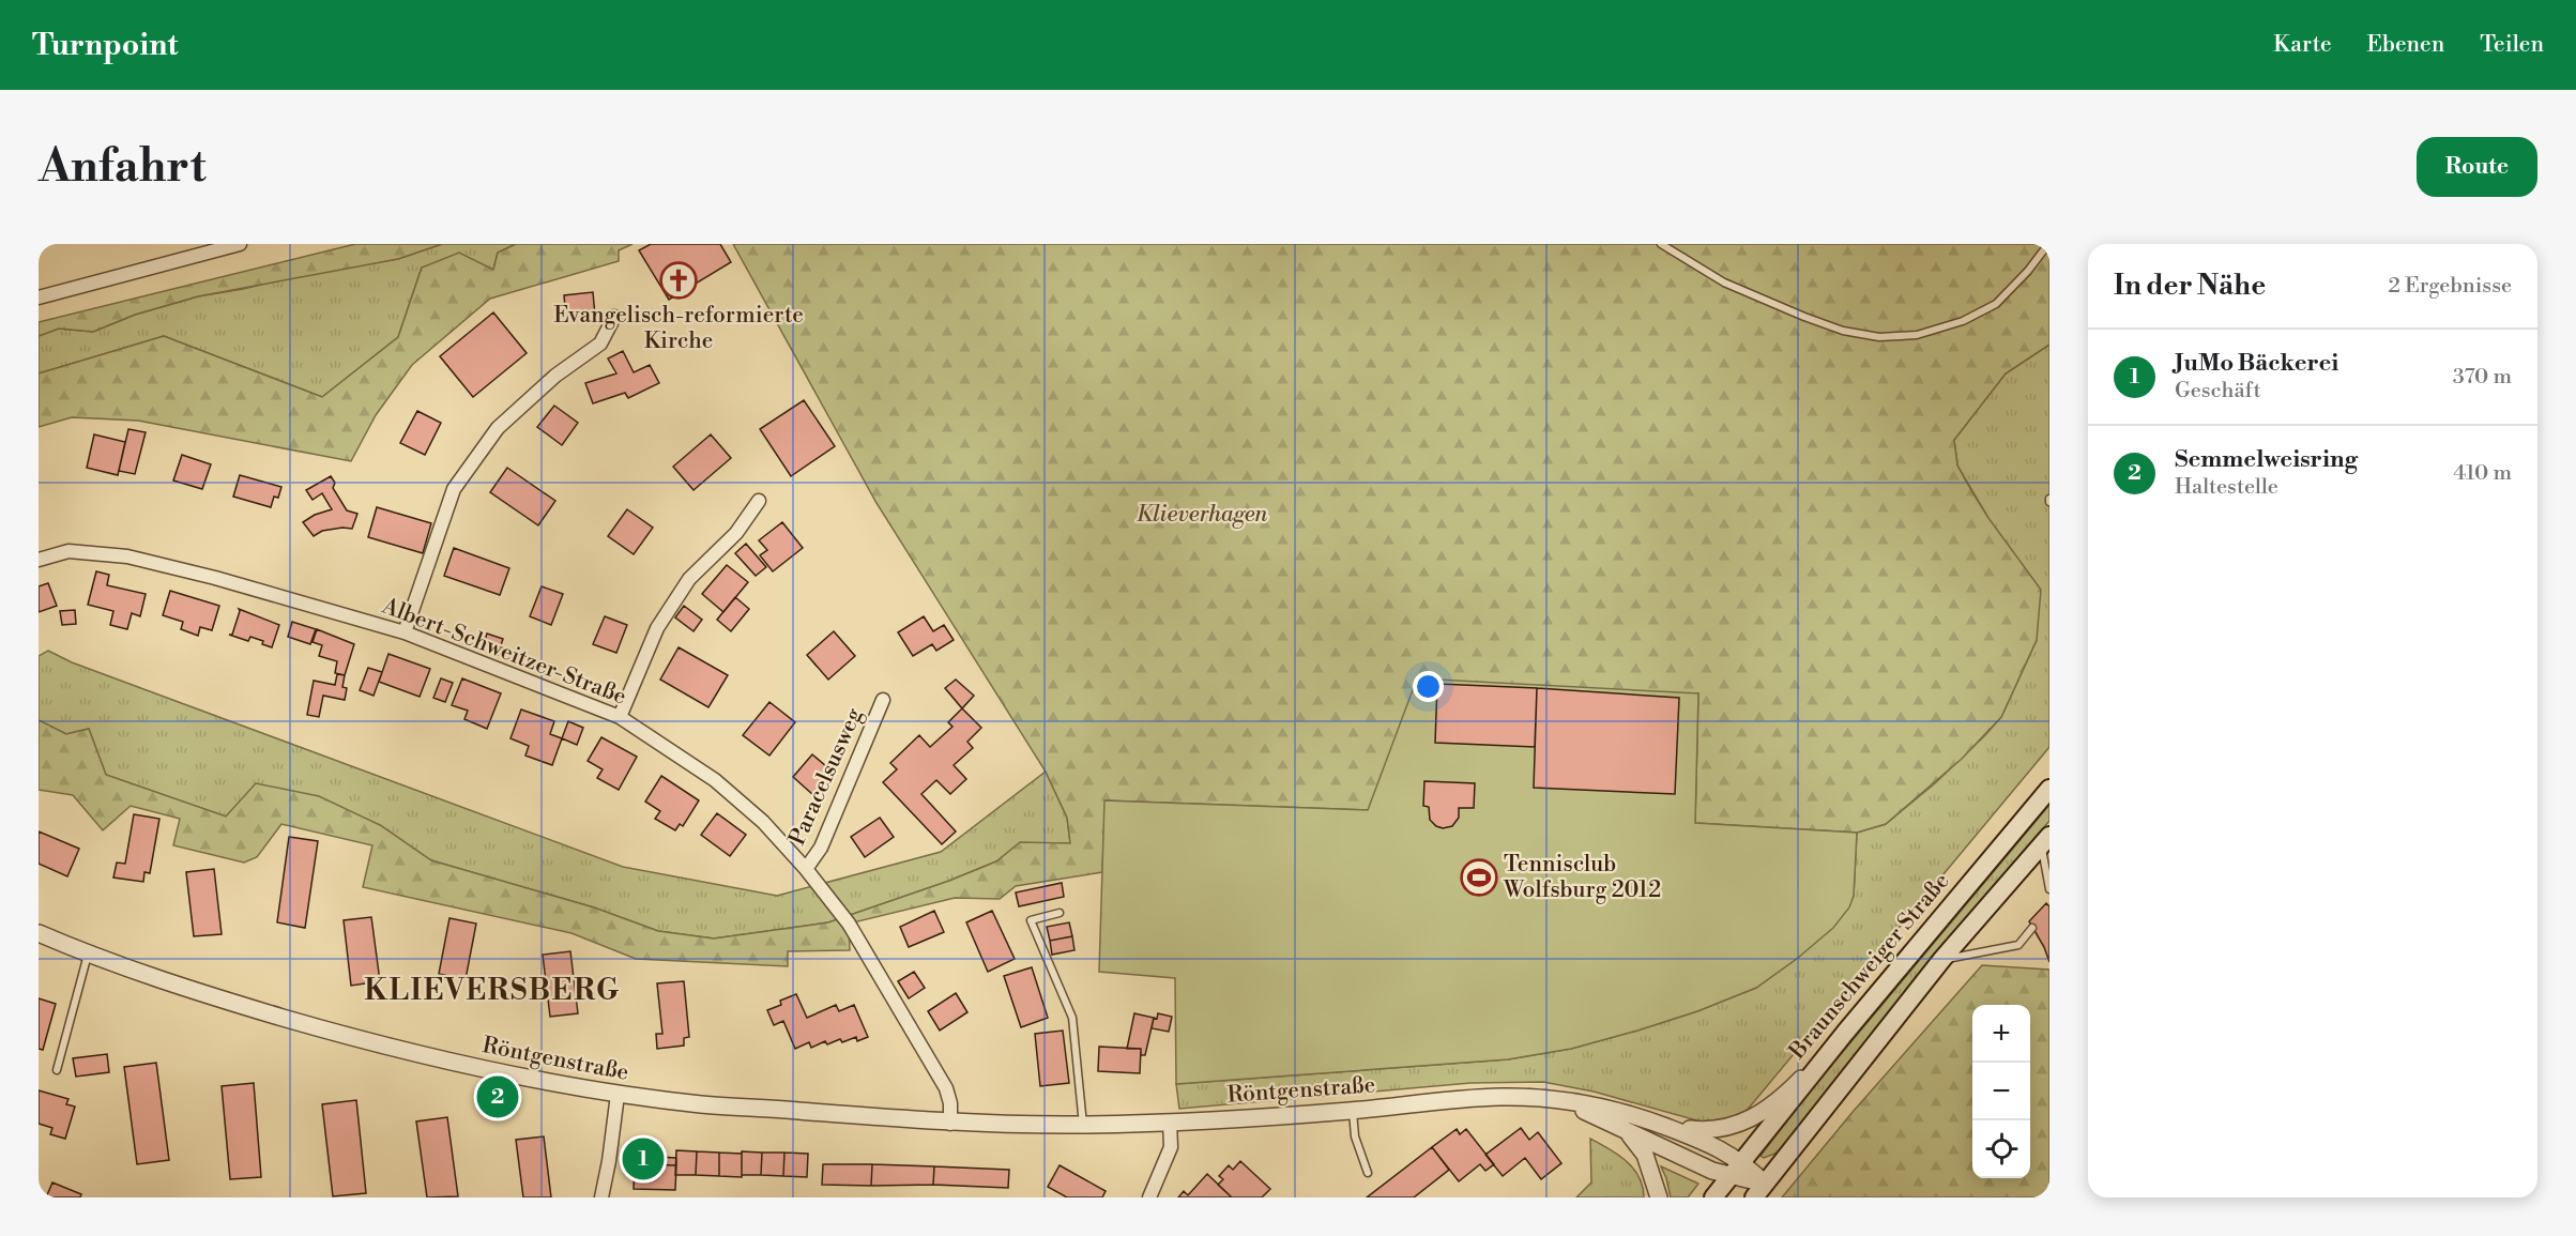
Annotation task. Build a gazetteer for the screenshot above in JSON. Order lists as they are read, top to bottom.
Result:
{
  "streets": {
    "main road": ["Braunschweiger Straße"],
    "street": ["Albert-Schweitzer-Straße", "Paracelsusweg", "Röntgenstraße"]
  },
  "crossings": [
    ["Albert-Schweitzer-Straße", "Paracelsusweg"],
    ["Albert-Schweitzer-Straße", "Röntgenstraße"],
    ["Braunschweiger Straße", "Röntgenstraße"]
  ],
  "districts": ["KLIEVERSBERG"],
  "parks": ["Klieverhagen"],
  "places": {
    "church": ["Evangelisch-reformierte Kirche"],
    "sports": ["Tennisclub Wolfsburg 2012"]
  },
  "page": {
    "header": "Turnpoint",
    "nav": ["Karte", "Ebenen", "Teilen"],
    "buttons": "Route",
    "title": "Anfahrt",
    "heading": ["In der Nähe", "2 Ergebnisse"],
    "list": [
      {
        "mark": "1",
        "name": "JuMo Bäckerei",
        "note": "Geschäft",
        "value": "370 m"
      },
      {
        "mark": "2",
        "name": "Semmelweisring",
        "note": "Haltestelle",
        "value": "410 m"
      }
    ],
    "map_buttons": ["+", "−"],
    "pins": ["2", "1"]
  }
}
